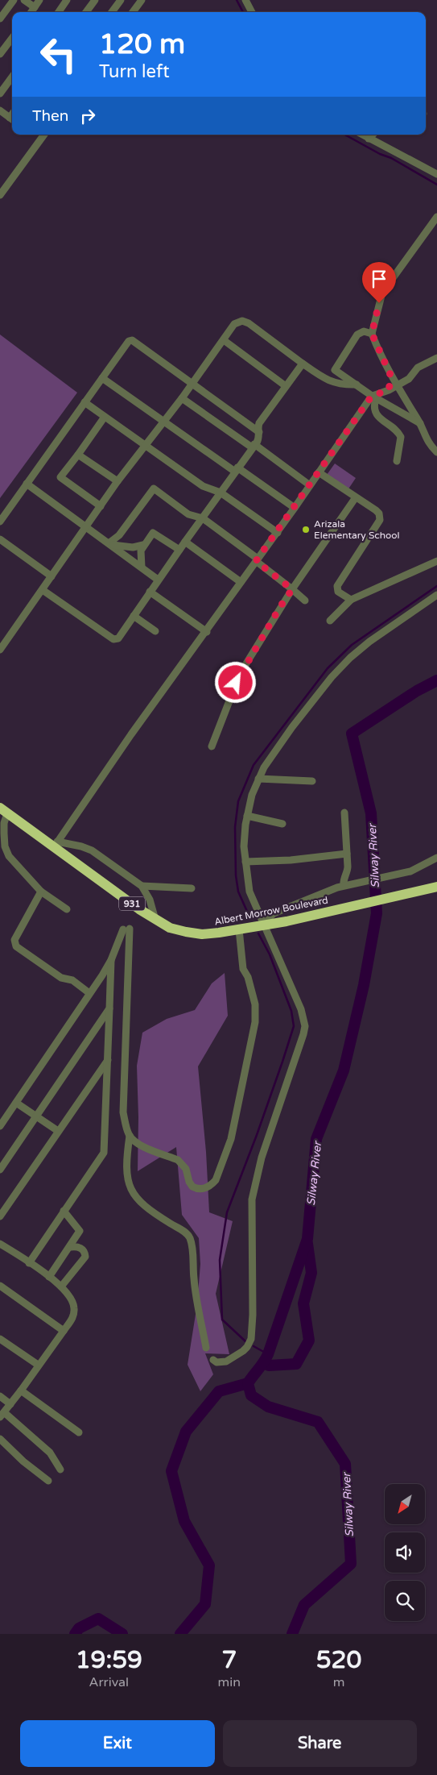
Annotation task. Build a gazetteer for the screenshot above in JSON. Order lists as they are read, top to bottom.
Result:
{
  "streets": {
    "highway": ["931", "Albert Morrow Boulevard"]
  },
  "water": ["Silway River"],
  "places": ["Arizala Elementary School"],
  "north": "bottom left",
  "page": {
    "turn": ["120 m", "Turn left"],
    "then": "Then",
    "eta": [
      "19:59",
      "Arrival",
      "7",
      "min",
      "520",
      "m"
    ],
    "buttons": ["Exit", "Share"]
  }
}
